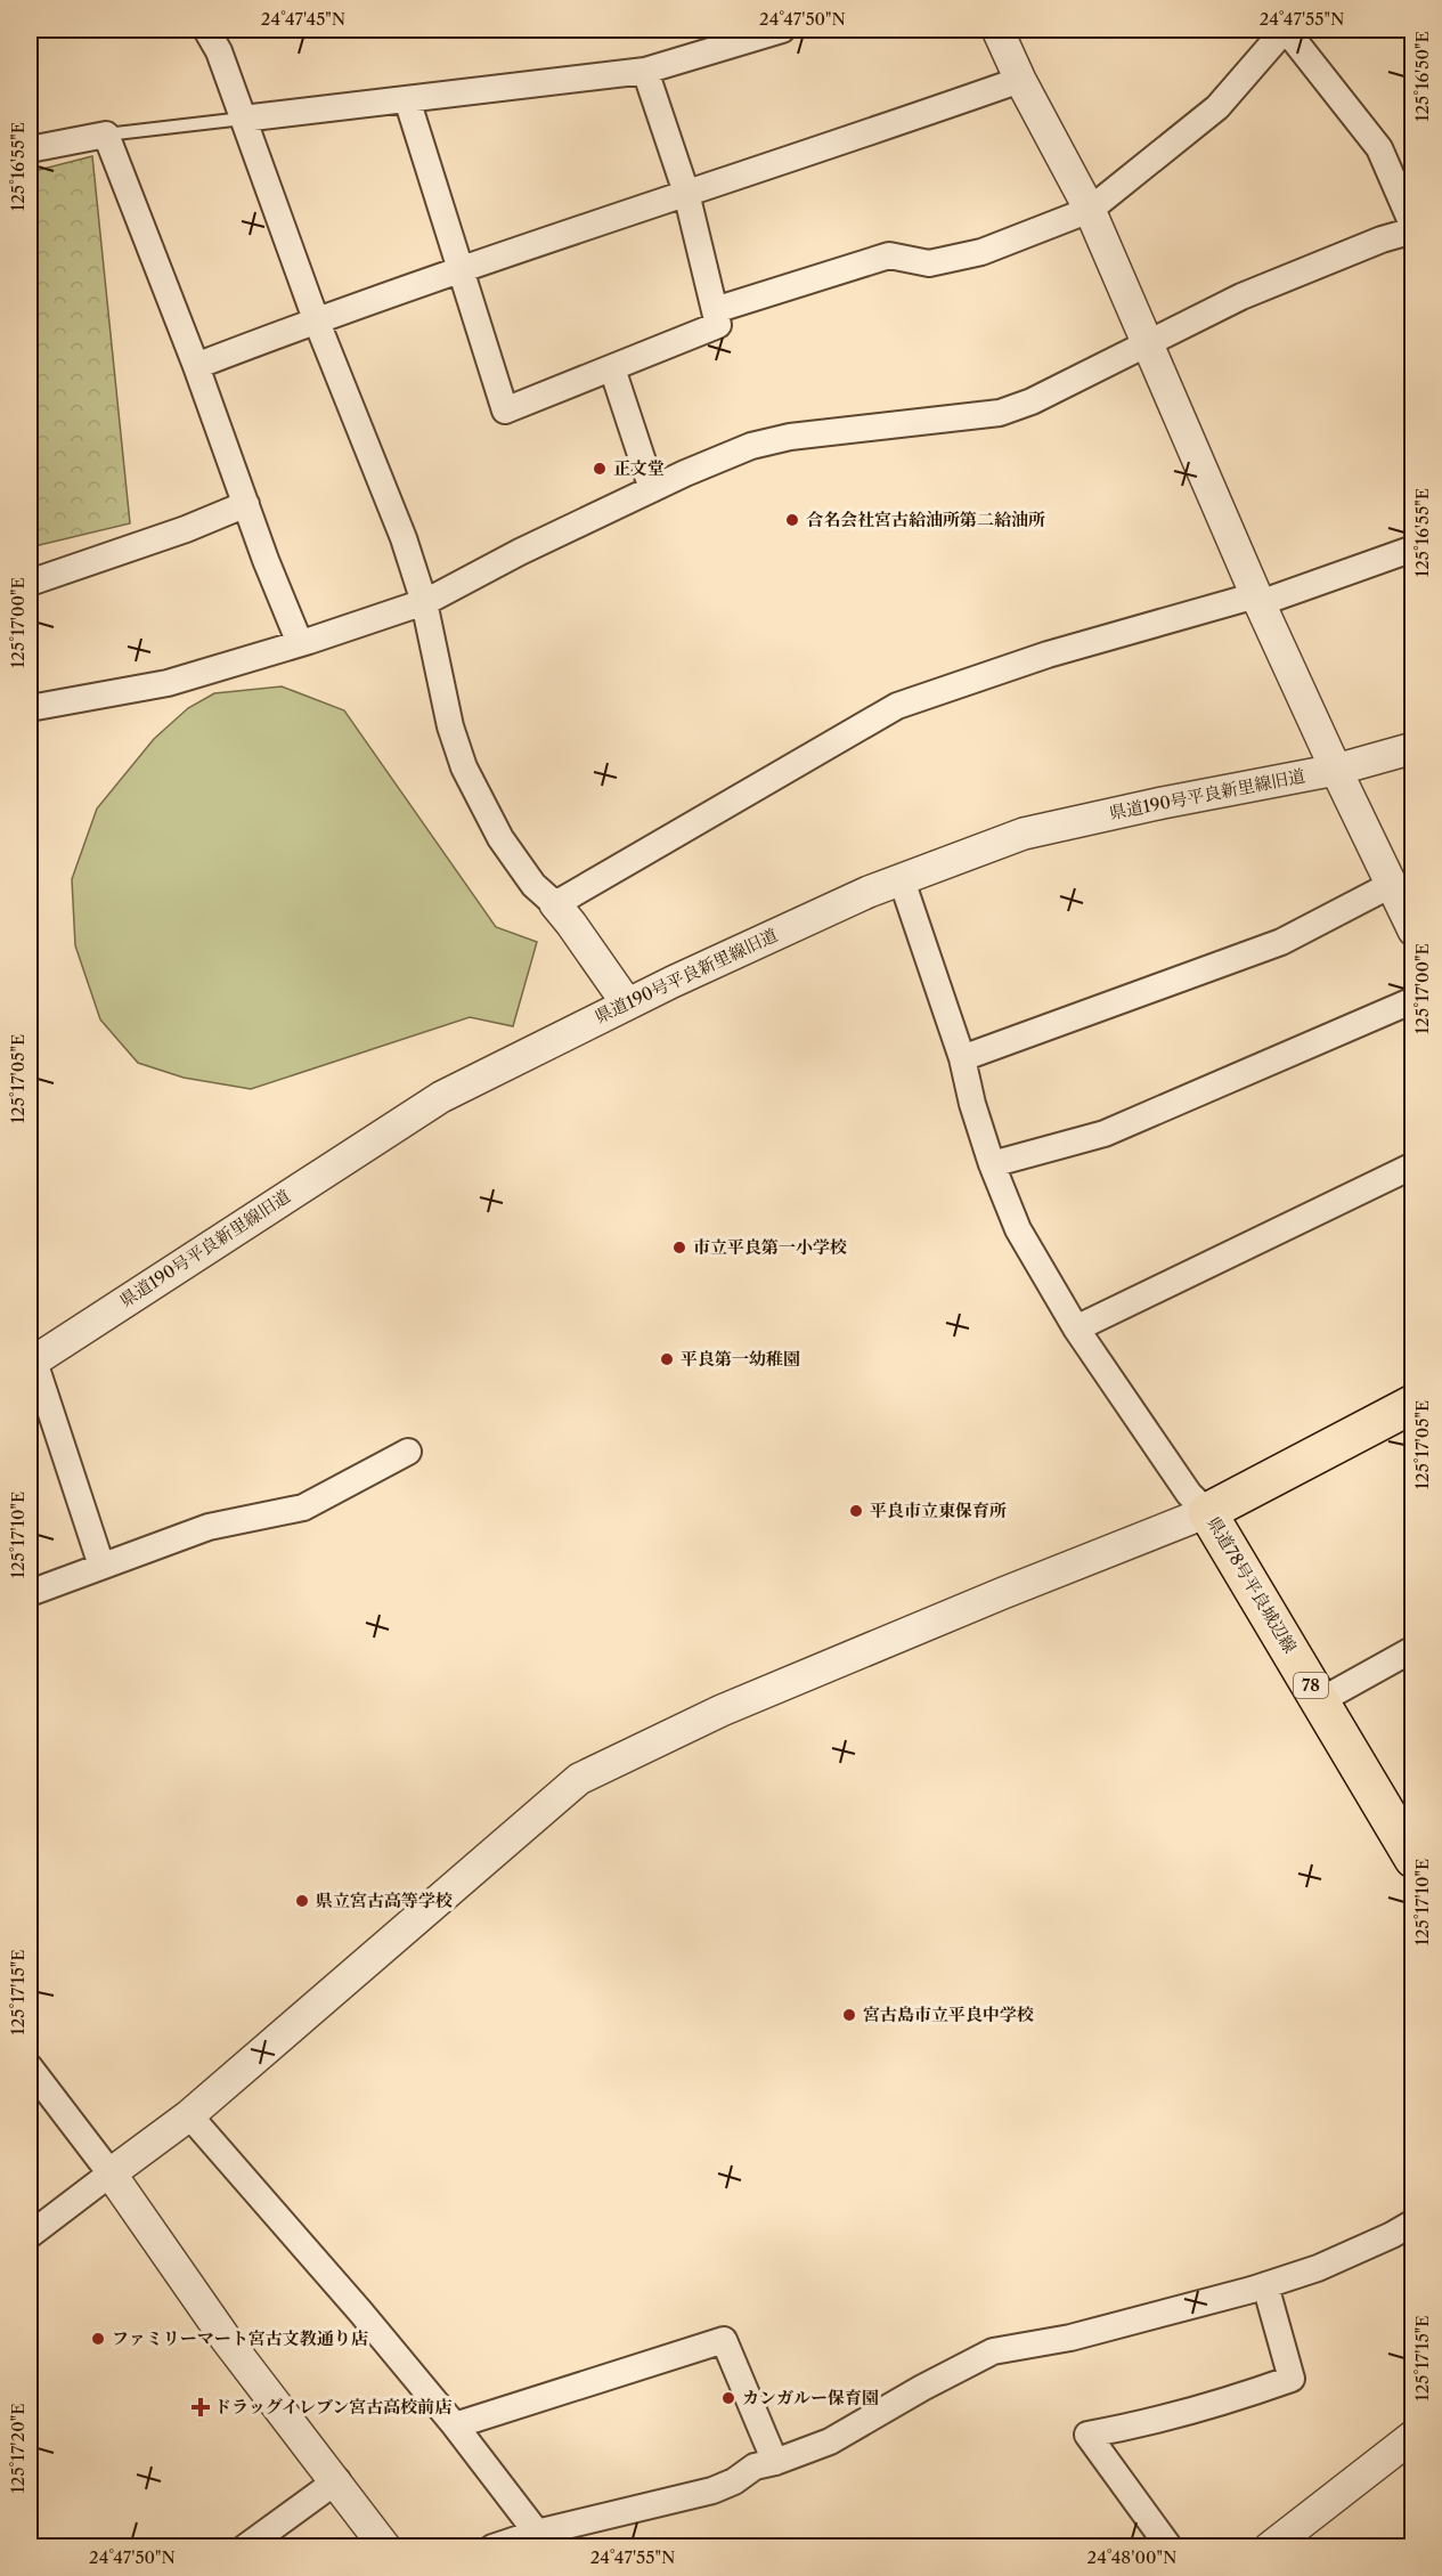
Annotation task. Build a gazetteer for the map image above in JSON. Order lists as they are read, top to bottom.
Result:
{
  "streets": {
    "main road": ["県道78号平良城辺線", "78"],
    "street": ["県道190号平良新里線旧道"]
  },
  "places": {
    "other": [
      "正文堂",
      "合名会社宮古給油所第二給油所",
      "市立平良第一小学校",
      "平良第一幼稚園",
      "平良市立東保育所",
      "県立宮古高等学校",
      "宮古島市立平良中学校",
      "ファミリーマート宮古文教通り店",
      "カンガルー保育園"
    ],
    "health": ["ドラッグイレブン宮古高校前店"]
  },
  "coordinates": [
    "24°47'45\"N",
    "24°47'50\"N",
    "24°47'55\"N",
    "125°16'50\"E",
    "125°16'55\"E",
    "125°17'00\"E",
    "125°17'05\"E",
    "125°17'10\"E",
    "125°17'15\"E",
    "125°17'20\"E",
    "24°48'00\"N"
  ]
}
